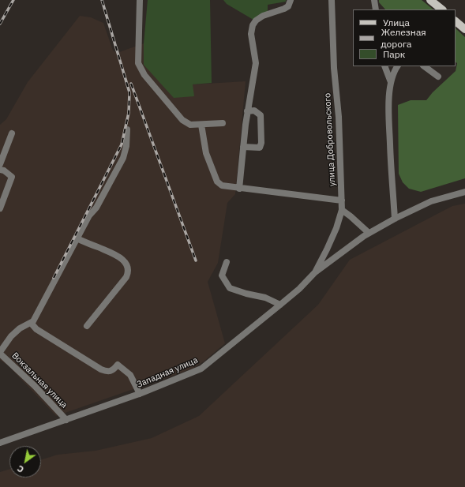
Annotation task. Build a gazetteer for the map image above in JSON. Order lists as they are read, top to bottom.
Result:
{
  "streets": {
    "street": ["улица Добровольского", "Западная улица", "Вокзальная улица"]
  },
  "crossings": [
    ["улица Добровольского", "Западная улица"],
    ["Западная улица", "Вокзальная улица"]
  ],
  "legend": ["Улица", "Железная дорога", "Парк"],
  "north": "bottom left"
}
